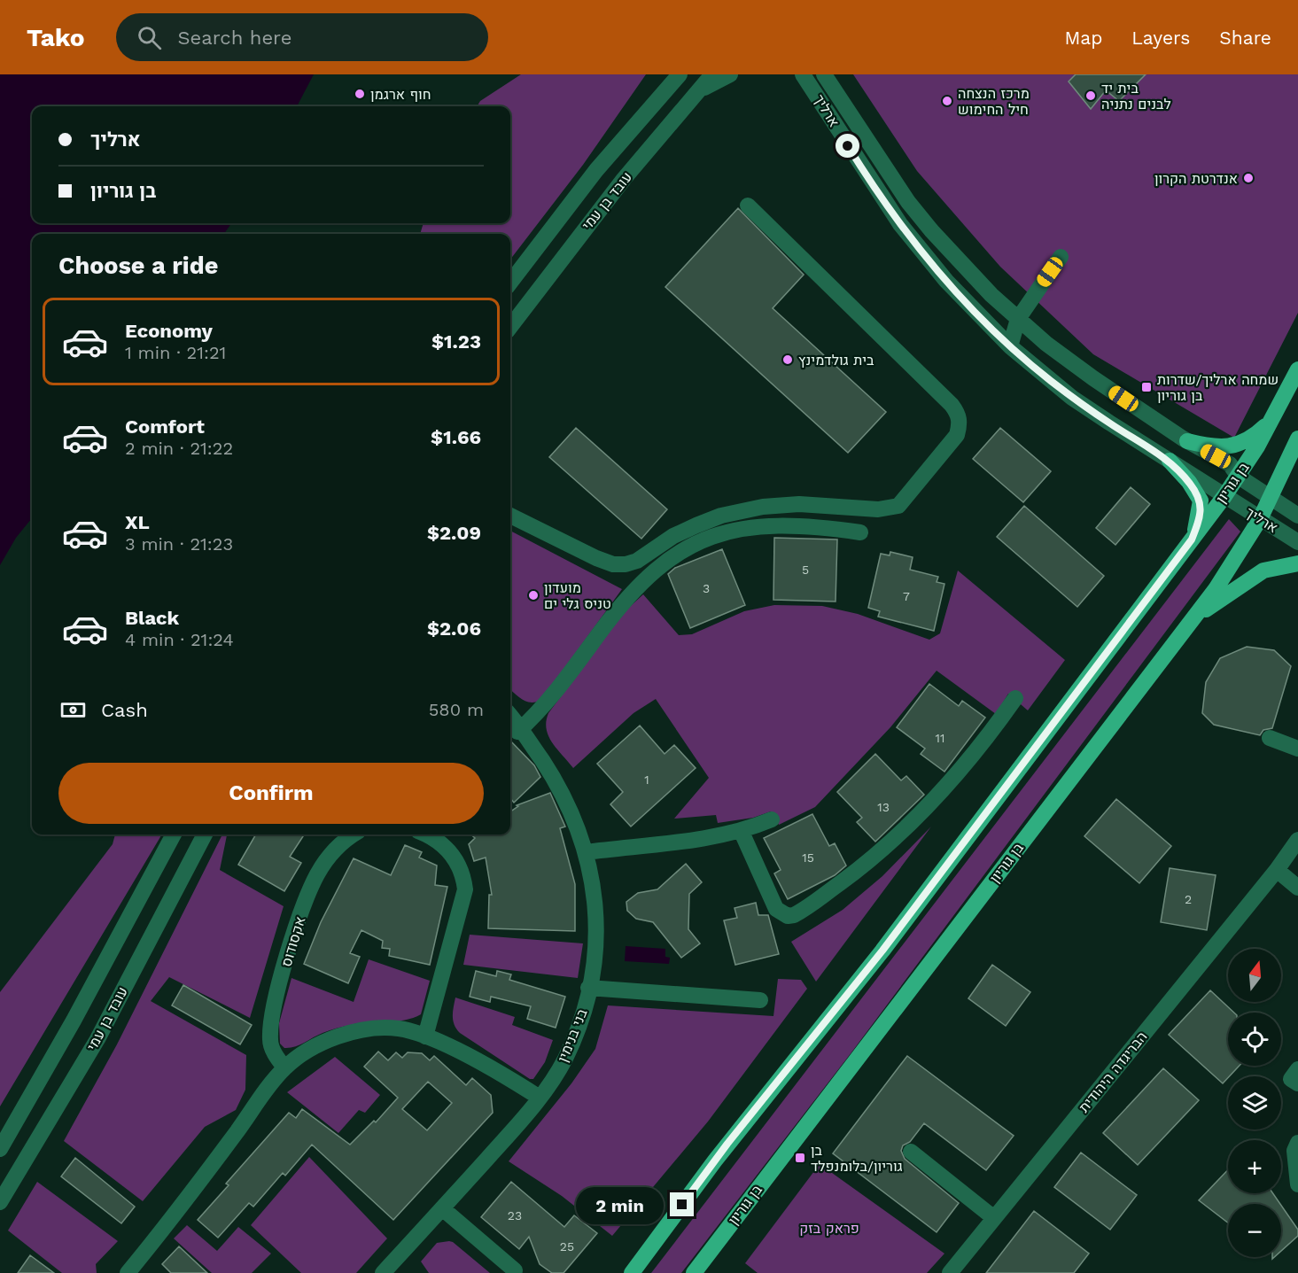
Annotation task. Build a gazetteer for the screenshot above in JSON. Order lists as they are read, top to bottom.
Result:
{
  "streets": {
    "main road": ["בן גוריון"],
    "street": [
      "ארליך",
      "עובד בן עמי",
      "אקסודוס",
      "בני בנימין",
      "הבריגדה היהודית"
    ]
  },
  "crossings": [
    ["ארליך", "בן גוריון"]
  ],
  "parks": ["פראק בזק"],
  "places": {
    "other": [
      "חוף ארגמן",
      "בית יד לבנים נתניה",
      "מרכז הנצחה חיל החימוש",
      "אנדרטת הקרון",
      "בית גולדמינץ",
      "מועדון טניס גלי ים"
    ],
    "transit": ["שמחה ארליך/שדרות בן גוריון", "בן גוריון/בלומנפלד"]
  },
  "house_numbers": [
    "5",
    "3",
    "7",
    "11",
    "1",
    "13",
    "15",
    "2",
    "23",
    "25"
  ],
  "north": "top",
  "page": {
    "header": "Tako",
    "search": "Search here",
    "nav": ["Map", "Layers", "Share"],
    "banner": ["ארליך", "בן גוריון"],
    "heading": "Choose a ride",
    "list": [
      {
        "name": "Economy",
        "note": "1 min · 21:21",
        "value": "$1.23"
      },
      {
        "name": "Comfort",
        "note": "2 min · 21:22",
        "value": "$1.66"
      },
      {
        "name": "XL",
        "note": "3 min · 21:23",
        "value": "$2.09"
      },
      {
        "name": "Black",
        "note": "4 min · 21:24",
        "value": "$2.06"
      }
    ],
    "pay": ["Cash", "580 m"],
    "buttons": "Confirm",
    "map_buttons": ["+", "−"],
    "bubble": "2 min"
  }
}
